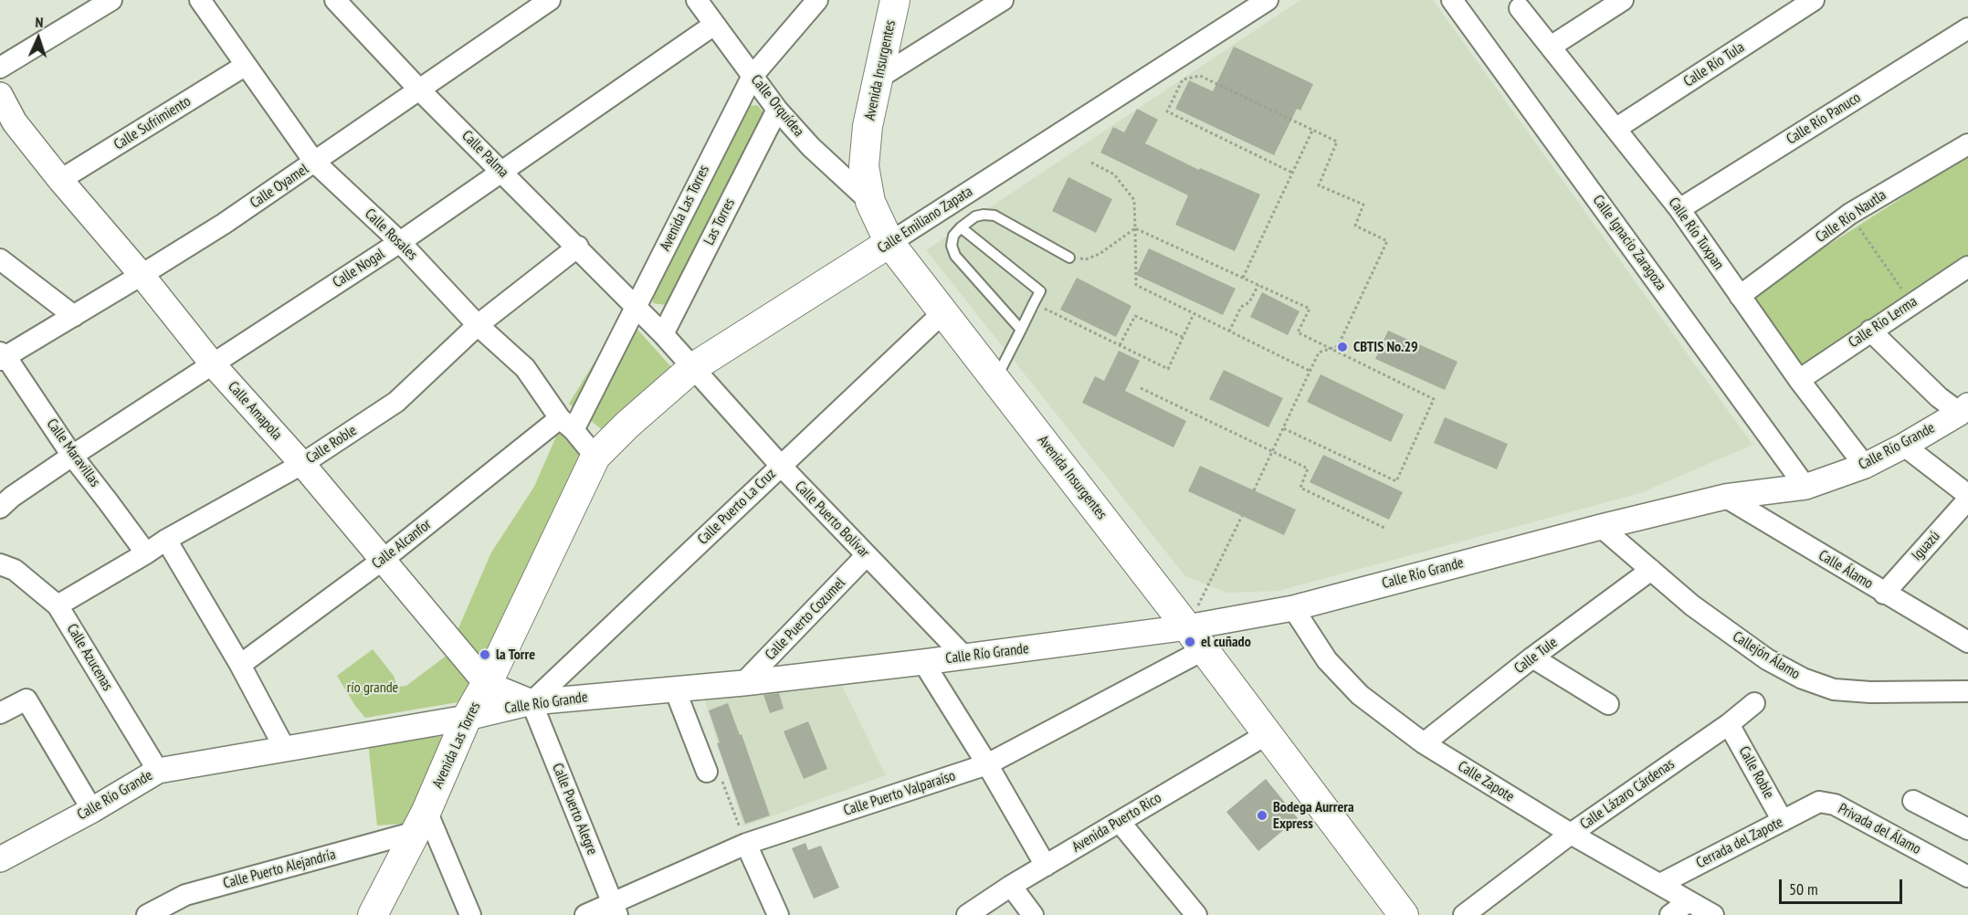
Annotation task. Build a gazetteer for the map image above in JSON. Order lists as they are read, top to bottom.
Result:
{
  "streets": {
    "main road": ["Avenida Insurgentes", "Avenida Las Torres", "Calle Emiliano Zapata"],
    "street": [
      "Calle Río Tula",
      "Calle Orquídea",
      "Calle Río Panuco",
      "Calle Sufrimiento",
      "Calle Palma",
      "Calle Oyamel",
      "Calle Río Nautla",
      "Las Torres",
      "Calle Río Tuxpan",
      "Calle Rosales",
      "Calle Ignacio Zaragoza",
      "Calle Nogal",
      "Calle Río Lerma",
      "Calle Amapola",
      "Calle Roble",
      "Calle Río Grande",
      "Calle Maravillas",
      "Calle Puerto La Cruz",
      "Calle Puerto Bolívar",
      "Calle Alcanfor",
      "Iguazú",
      "Calle Álamo",
      "Calle Puerto Cozumel",
      "Calle Tule",
      "Callejón Álamo",
      "Calle Azucenas",
      "Calle Zapote",
      "Calle Puerto Valparaíso",
      "Calle Lázaro Cárdenas",
      "Calle Puerto Alegre",
      "Avenida Puerto Rico",
      "Privada del Álamo",
      "Cerrada del Zapote",
      "Calle Puerto Alejandría"
    ]
  },
  "crossings": [
    ["Calle Río Tula", "Calle Río Tuxpan"],
    ["Avenida Insurgentes", "Calle Orquídea"],
    ["Avenida Insurgentes", "Calle Emiliano Zapata"],
    ["Avenida Insurgentes", "Calle Río Grande"],
    ["Avenida Insurgentes", "Calle Puerto La Cruz"],
    ["Avenida Insurgentes", "Calle Puerto Valparaíso"],
    ["Avenida Insurgentes", "Avenida Puerto Rico"],
    ["Calle Orquídea", "Avenida Las Torres"],
    ["Calle Orquídea", "Las Torres"],
    ["Calle Orquídea", "Calle Nogal"],
    ["Calle Río Panuco", "Calle Río Tuxpan"],
    ["Calle Sufrimiento", "Calle Rosales"],
    ["Calle Sufrimiento", "Calle Amapola"],
    ["Calle Palma", "Calle Oyamel"],
    ["Calle Palma", "Avenida Las Torres"],
    ["Calle Palma", "Calle Nogal"],
    ["Calle Palma", "Calle Roble"],
    ["Calle Palma", "Calle Puerto Bolívar"],
    ["Calle Oyamel", "Calle Rosales"],
    ["Calle Oyamel", "Calle Amapola"],
    ["Calle Oyamel", "Calle Maravillas"],
    ["Avenida Las Torres", "Calle Emiliano Zapata"],
    ["Avenida Las Torres", "Calle Rosales"],
    ["Avenida Las Torres", "Calle Amapola"],
    ["Avenida Las Torres", "Calle Río Grande"],
    ["Avenida Las Torres", "Calle Puerto Bolívar"],
    ["Avenida Las Torres", "Calle Alcanfor"],
    ["Avenida Las Torres", "Calle Puerto Alejandría"],
    ["Calle Río Nautla", "Calle Río Tuxpan"],
    ["Calle Emiliano Zapata", "Calle Rosales"],
    ["Calle Emiliano Zapata", "Calle Puerto Bolívar"],
    ["Las Torres", "Calle Puerto Bolívar"],
    ["Calle Río Tuxpan", "Calle Río Lerma"],
    ["Calle Río Tuxpan", "Calle Río Grande"],
    ["Calle Rosales", "Calle Nogal"],
    ["Calle Rosales", "Calle Roble"],
    ["Calle Rosales", "Calle Alcanfor"],
    ["Calle Ignacio Zaragoza", "Calle Río Grande"],
    ["Calle Nogal", "Calle Amapola"],
    ["Calle Nogal", "Calle Maravillas"],
    ["Calle Amapola", "Calle Roble"],
    ["Calle Amapola", "Calle Río Grande"],
    ["Calle Amapola", "Calle Puerto La Cruz"],
    ["Calle Amapola", "Calle Alcanfor"],
    ["Calle Amapola", "Calle Puerto Alegre"],
    ["Calle Roble", "Calle Maravillas"],
    ["Calle Roble", "Calle Azucenas"],
    ["Calle Roble", "Calle Lázaro Cárdenas"],
    ["Calle Roble", "Cerrada del Zapote"],
    ["Calle Río Grande", "Calle Puerto La Cruz"],
    ["Calle Río Grande", "Calle Puerto Bolívar"],
    ["Calle Río Grande", "Calle Álamo"],
    ["Calle Río Grande", "Calle Puerto Cozumel"],
    ["Calle Río Grande", "Callejón Álamo"],
    ["Calle Río Grande", "Calle Azucenas"],
    ["Calle Río Grande", "Calle Zapote"],
    ["Calle Río Grande", "Calle Puerto Valparaíso"],
    ["Calle Río Grande", "Calle Puerto Alegre"],
    ["Calle Puerto La Cruz", "Calle Puerto Bolívar"],
    ["Calle Puerto La Cruz", "Calle Puerto Alegre"],
    ["Calle Puerto Bolívar", "Calle Puerto Cozumel"],
    ["Iguazú", "Calle Álamo"],
    ["Calle Tule", "Callejón Álamo"],
    ["Calle Tule", "Calle Zapote"],
    ["Calle Zapote", "Calle Lázaro Cárdenas"],
    ["Calle Zapote", "Cerrada del Zapote"],
    ["Calle Puerto Valparaíso", "Calle Puerto Alegre"],
    ["Privada del Álamo", "Cerrada del Zapote"]
  ],
  "parks": ["río grande"],
  "places": [
    "CBTIS No.29",
    "el cuñado",
    "la Torre",
    "Bodega Aurrera Express"
  ],
  "scale_bar": "50 m",
  "north": "top"
}
